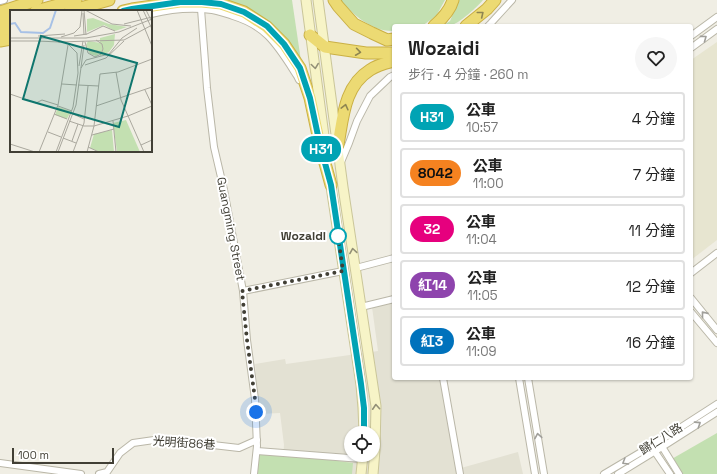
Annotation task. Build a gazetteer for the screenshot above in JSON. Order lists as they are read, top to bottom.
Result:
{
  "streets": {
    "street": ["Guangming Street", "歸仁八路", "光明街86巷"]
  },
  "crossings": [
    ["Guangming Street", "光明街86巷"]
  ],
  "places": ["Wozaidi"],
  "lines": ["bus line H31"],
  "scale_bar": "100 m",
  "page": {
    "on_map": "H31",
    "heading": ["Wozaidi", "步行 · 4 分鐘 · 260 m"],
    "list": [
      {
        "mark": "H31",
        "name": "公車",
        "note": "10:57",
        "value": "4 分鐘"
      },
      {
        "mark": "8042",
        "name": "公車",
        "note": "11:00",
        "value": "7 分鐘"
      },
      {
        "mark": "32",
        "name": "公車",
        "note": "11:04",
        "value": "11 分鐘"
      },
      {
        "mark": "紅14",
        "name": "公車",
        "note": "11:05",
        "value": "12 分鐘"
      },
      {
        "mark": "紅3",
        "name": "公車",
        "note": "11:09",
        "value": "16 分鐘"
      }
    ],
    "scale": "100 m"
  }
}
